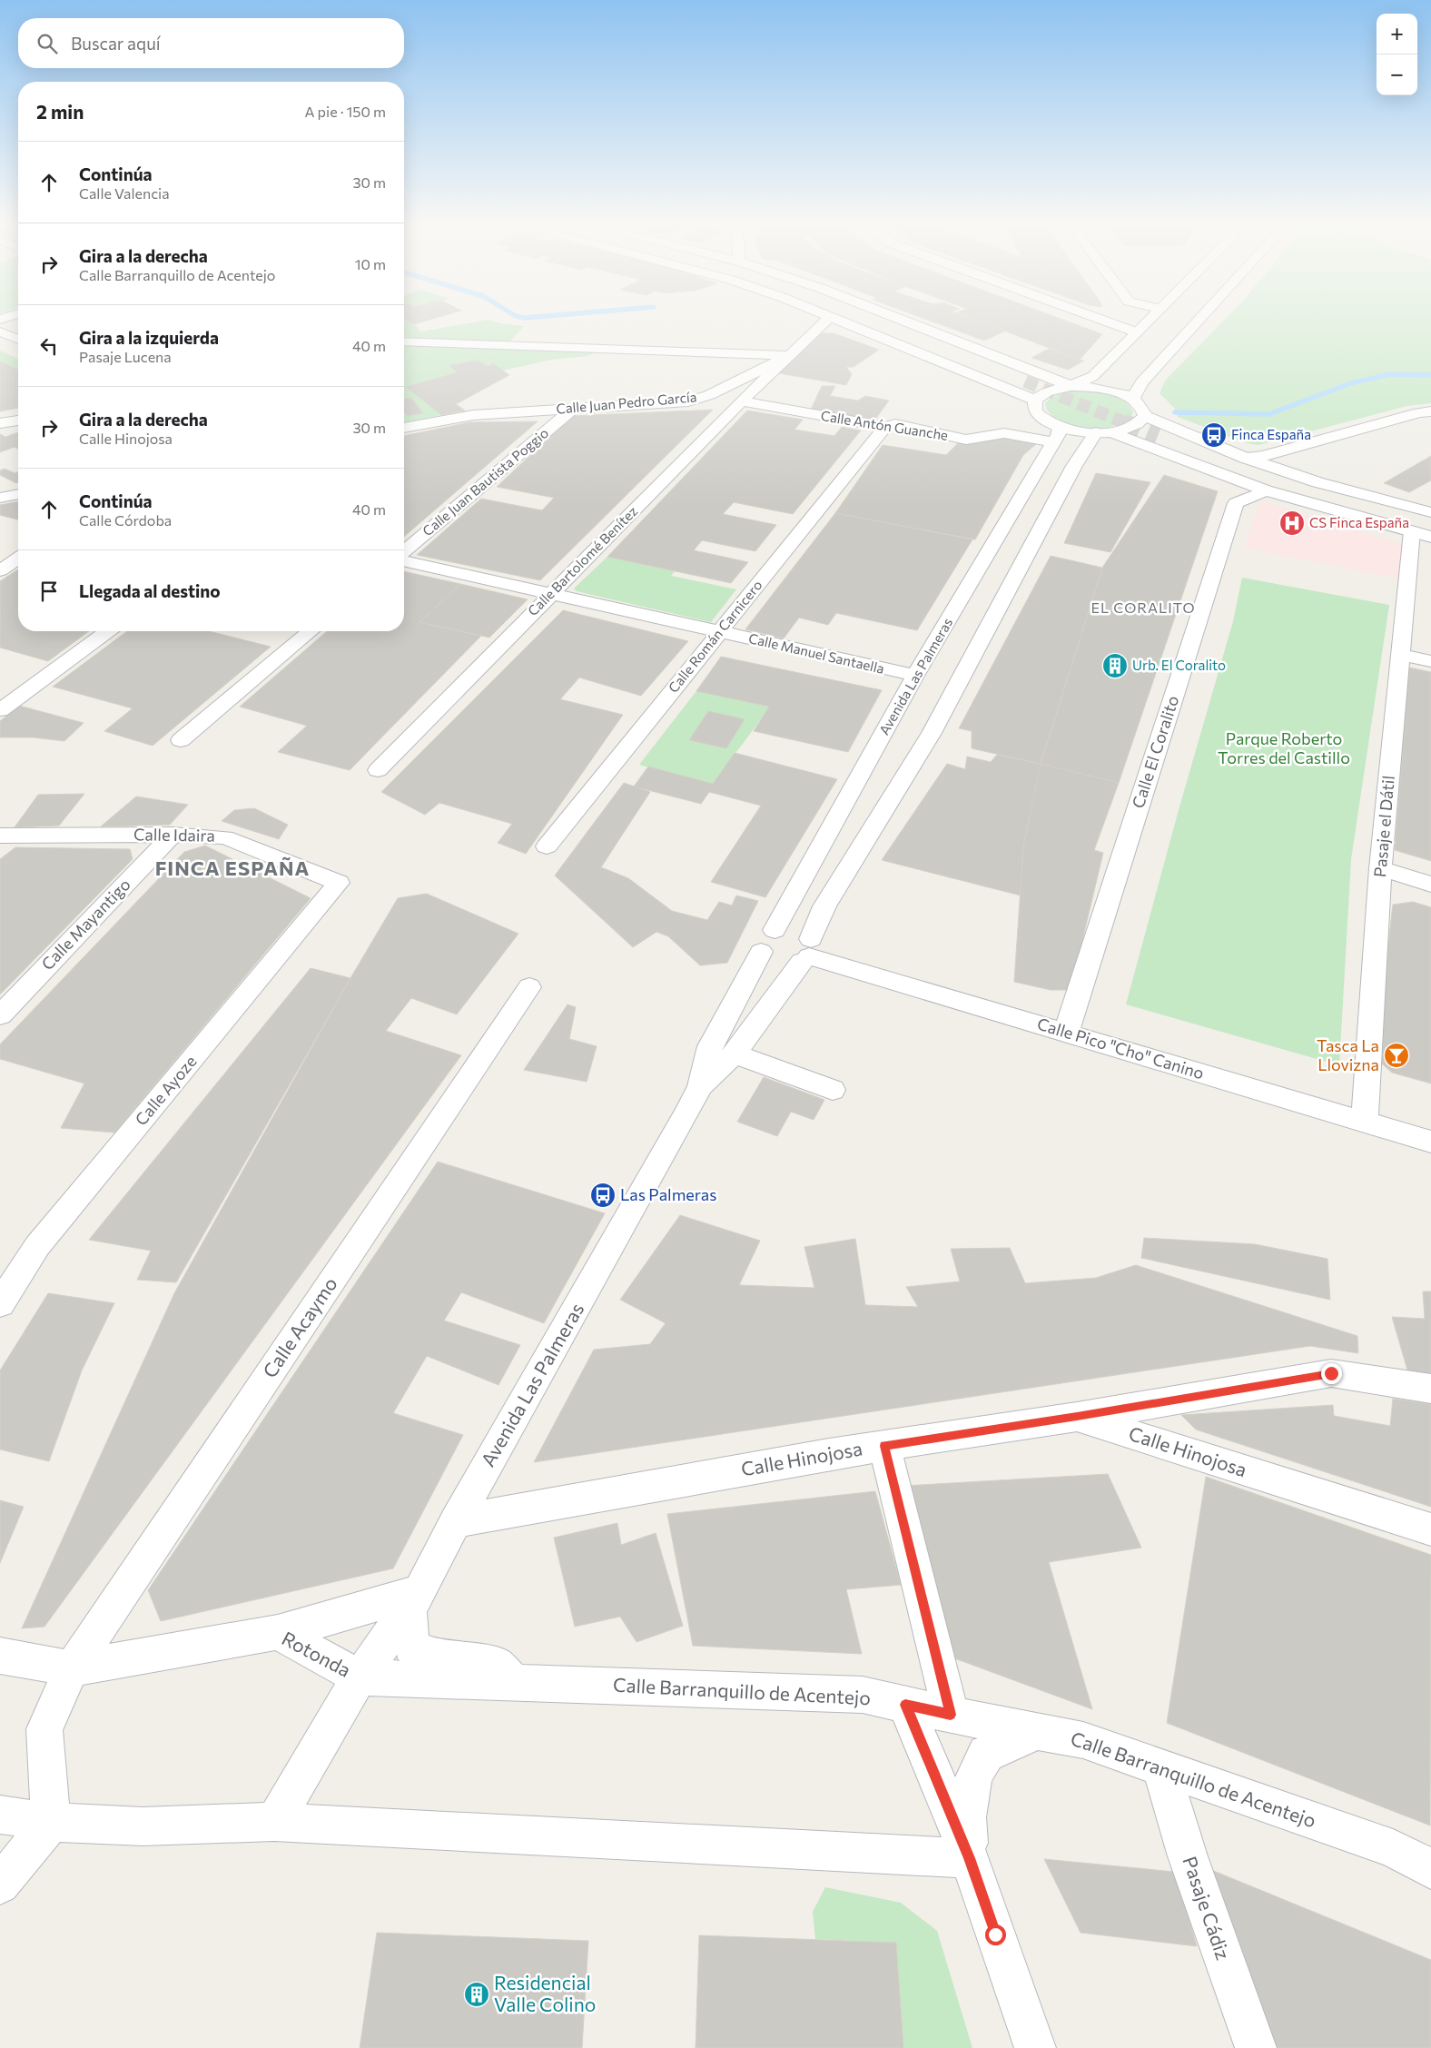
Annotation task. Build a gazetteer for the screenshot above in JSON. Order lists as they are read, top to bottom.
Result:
{
  "streets": {
    "street": [
      "Calle Juan Pedro García",
      "Calle Antón Guanche",
      "Calle Juan Bautista Poggio",
      "Calle Bartolomé Benítez",
      "Calle Román Carnicero",
      "Calle Manuel Santaella",
      "Avenida Las Palmeras",
      "Calle El Coralito",
      "Pasaje el Dátil",
      "Calle Idaira",
      "Calle Mayantigo",
      "Calle Pico \"Cho\" Canino",
      "Calle Ayoze",
      "Calle Acaymo",
      "Calle Hinojosa",
      "Rotonda",
      "Calle Barranquillo de Acentejo",
      "Pasaje Cádiz"
    ]
  },
  "crossings": [
    ["Calle Juan Pedro García", "Calle Juan Bautista Poggio"],
    ["Calle Juan Pedro García", "Calle Bartolomé Benítez"],
    ["Calle Antón Guanche", "Calle Bartolomé Benítez"],
    ["Calle Antón Guanche", "Calle Román Carnicero"],
    ["Calle Antón Guanche", "Avenida Las Palmeras"],
    ["Calle Bartolomé Benítez", "Calle Manuel Santaella"],
    ["Calle Román Carnicero", "Calle Manuel Santaella"],
    ["Calle Manuel Santaella", "Avenida Las Palmeras"],
    ["Avenida Las Palmeras", "Calle Pico \"Cho\" Canino"],
    ["Avenida Las Palmeras", "Calle Hinojosa"],
    ["Avenida Las Palmeras", "Rotonda"],
    ["Avenida Las Palmeras", "Calle Barranquillo de Acentejo"],
    ["Calle El Coralito", "Calle Pico \"Cho\" Canino"],
    ["Pasaje el Dátil", "Calle Pico \"Cho\" Canino"],
    ["Calle Idaira", "Calle Mayantigo"],
    ["Calle Idaira", "Calle Ayoze"],
    ["Calle Acaymo", "Rotonda"],
    ["Rotonda", "Calle Barranquillo de Acentejo"],
    ["Calle Barranquillo de Acentejo", "Pasaje Cádiz"]
  ],
  "districts": ["EL CORALITO", "FINCA ESPAÑA"],
  "parks": ["Parque Roberto Torres del Castillo"],
  "places": {
    "bus stop": ["Finca España", "Las Palmeras"],
    "hospital": ["CS Finca España"],
    "building": ["Urb. El Coralito", "Residencial Valle Colino"],
    "bar": ["Tasca La Llovizna"]
  },
  "page": {
    "map_buttons": ["+", "−"],
    "search": "Buscar aquí",
    "heading": ["2 min", "A pie · 150 m"],
    "list": [
      ["Continúa", "Calle Valencia", "30 m"],
      ["Gira a la derecha", "Calle Barranquillo de Acentejo", "10 m"],
      ["Gira a la izquierda", "Pasaje Lucena", "40 m"],
      ["Gira a la derecha", "Calle Hinojosa", "30 m"],
      ["Continúa", "Calle Córdoba", "40 m"],
      "Llegada al destino"
    ]
  }
}
